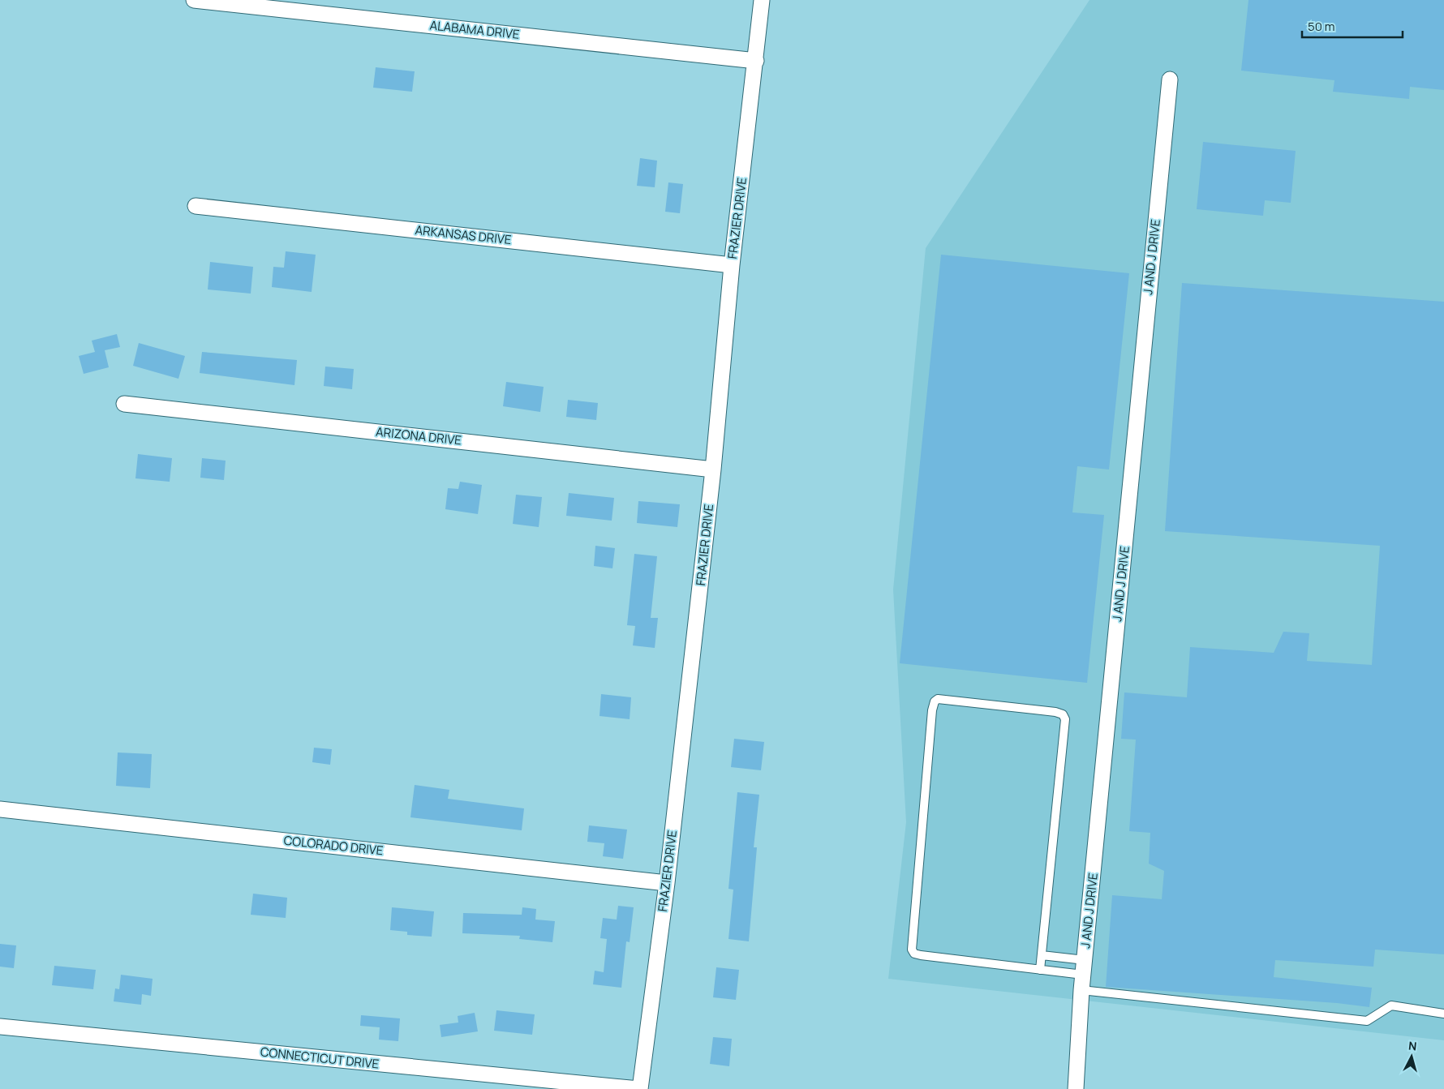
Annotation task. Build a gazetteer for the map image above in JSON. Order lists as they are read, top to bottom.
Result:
{
  "streets": {
    "street": [
      "ALABAMA DRIVE",
      "FRAZIER DRIVE",
      "ARKANSAS DRIVE",
      "J AND J DRIVE",
      "ARIZONA DRIVE",
      "COLORADO DRIVE",
      "CONNECTICUT DRIVE"
    ]
  },
  "crossings": [
    ["ALABAMA DRIVE", "FRAZIER DRIVE"],
    ["FRAZIER DRIVE", "ARKANSAS DRIVE"],
    ["FRAZIER DRIVE", "ARIZONA DRIVE"],
    ["FRAZIER DRIVE", "COLORADO DRIVE"],
    ["FRAZIER DRIVE", "CONNECTICUT DRIVE"]
  ],
  "scale_bar": "50 m",
  "north": "top"
}
